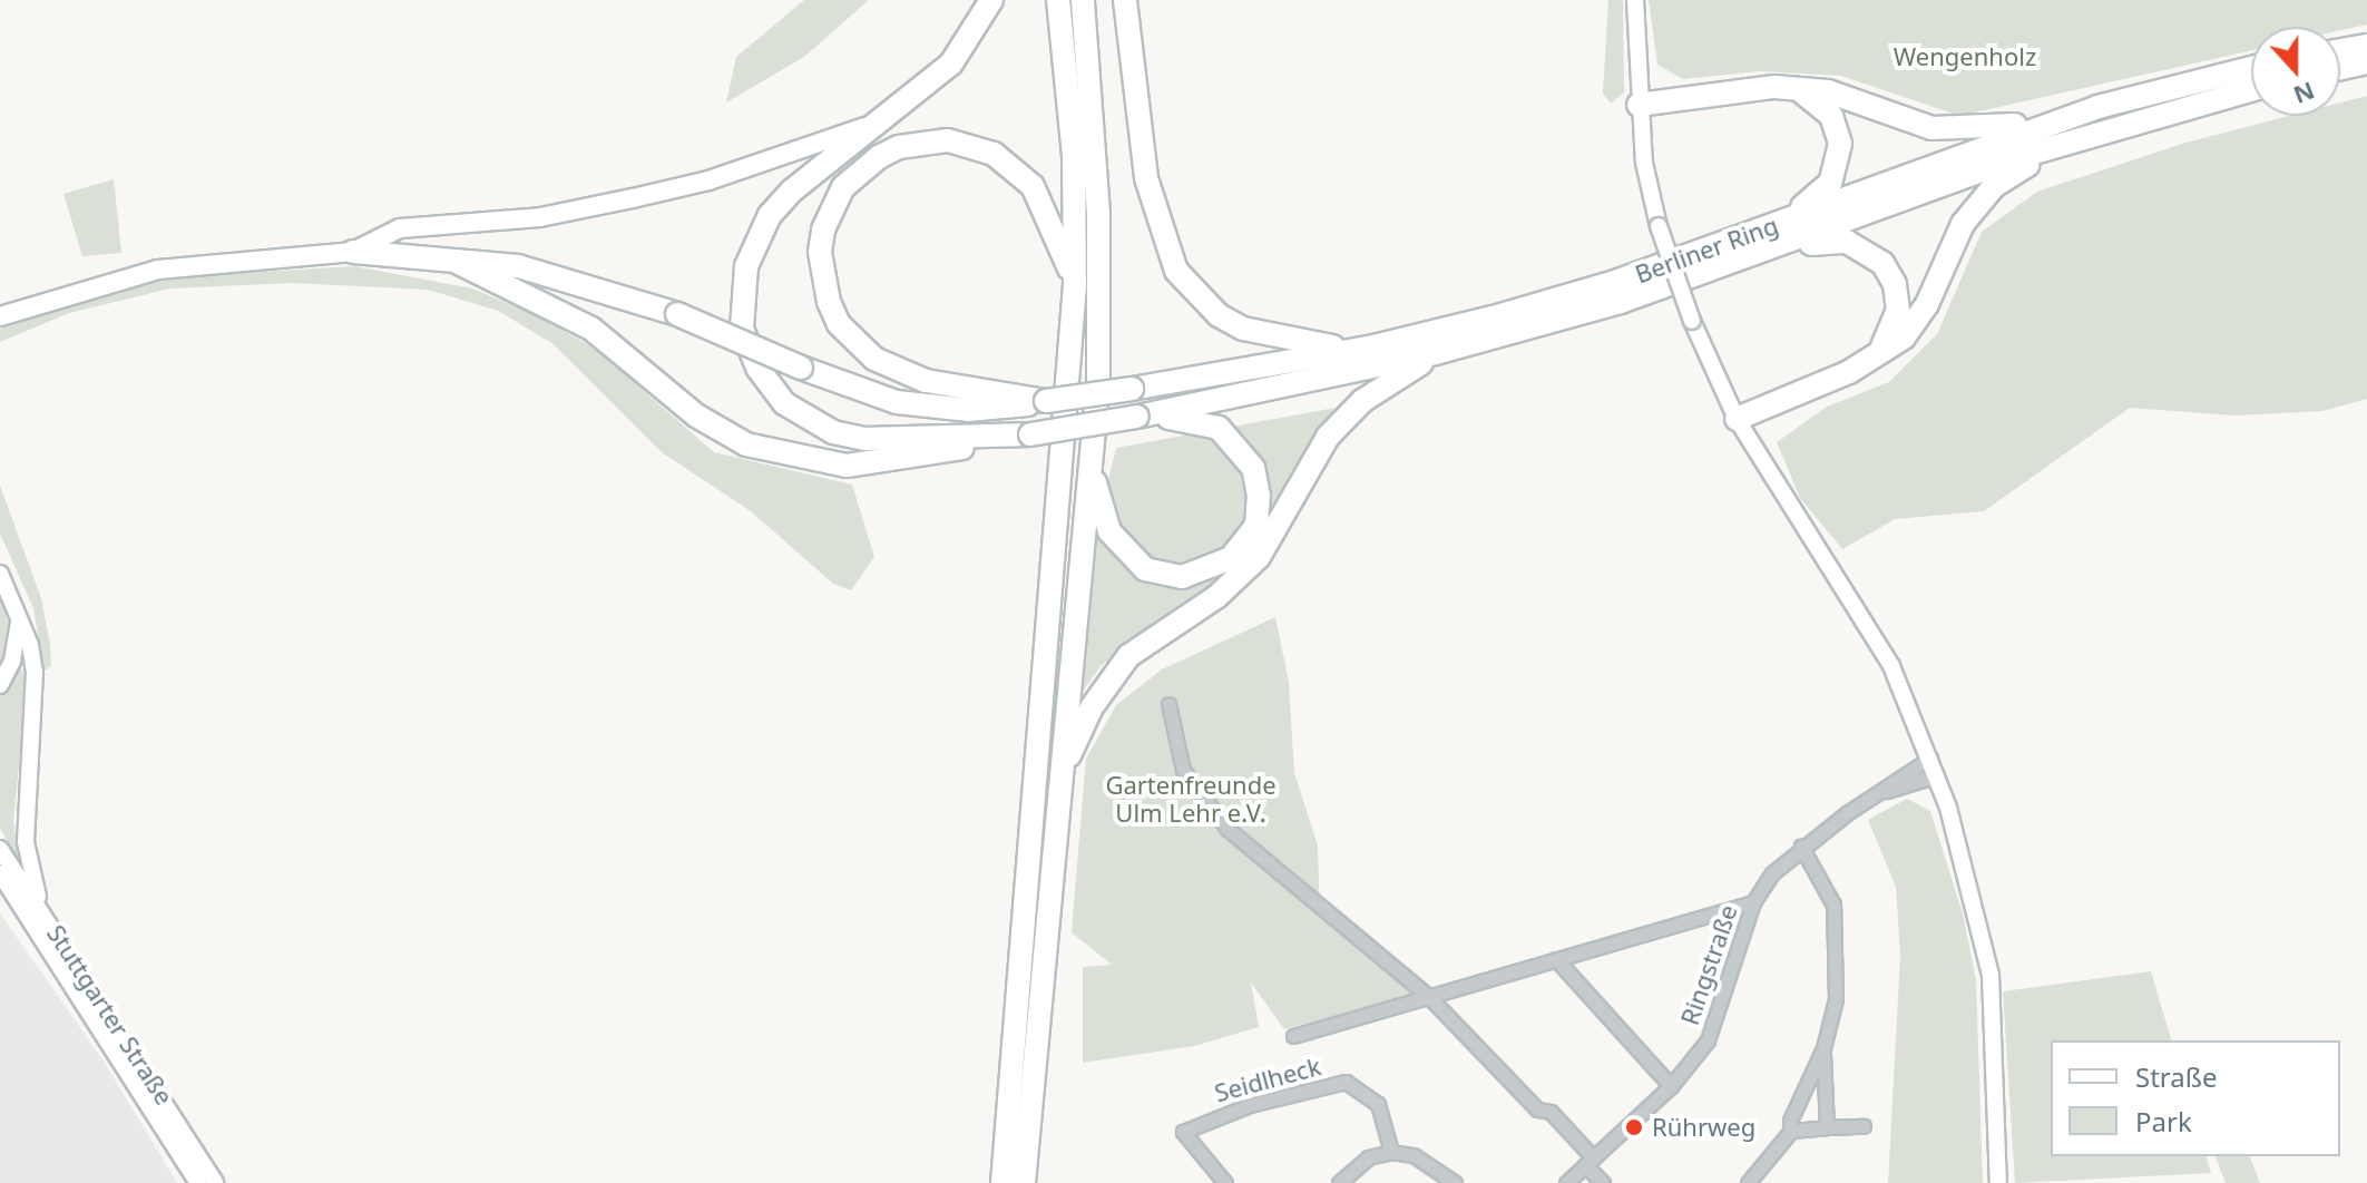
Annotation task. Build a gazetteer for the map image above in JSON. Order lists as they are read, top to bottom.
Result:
{
  "streets": {
    "highway": ["Berliner Ring"],
    "street": ["Ringstraße", "Stuttgarter Straße", "Seidlheck"]
  },
  "parks": ["Wengenholz", "Gartenfreunde Ulm Lehr e.V."],
  "places": ["Rührweg"],
  "legend": ["Straße", "Park"],
  "north": "bottom"
}
